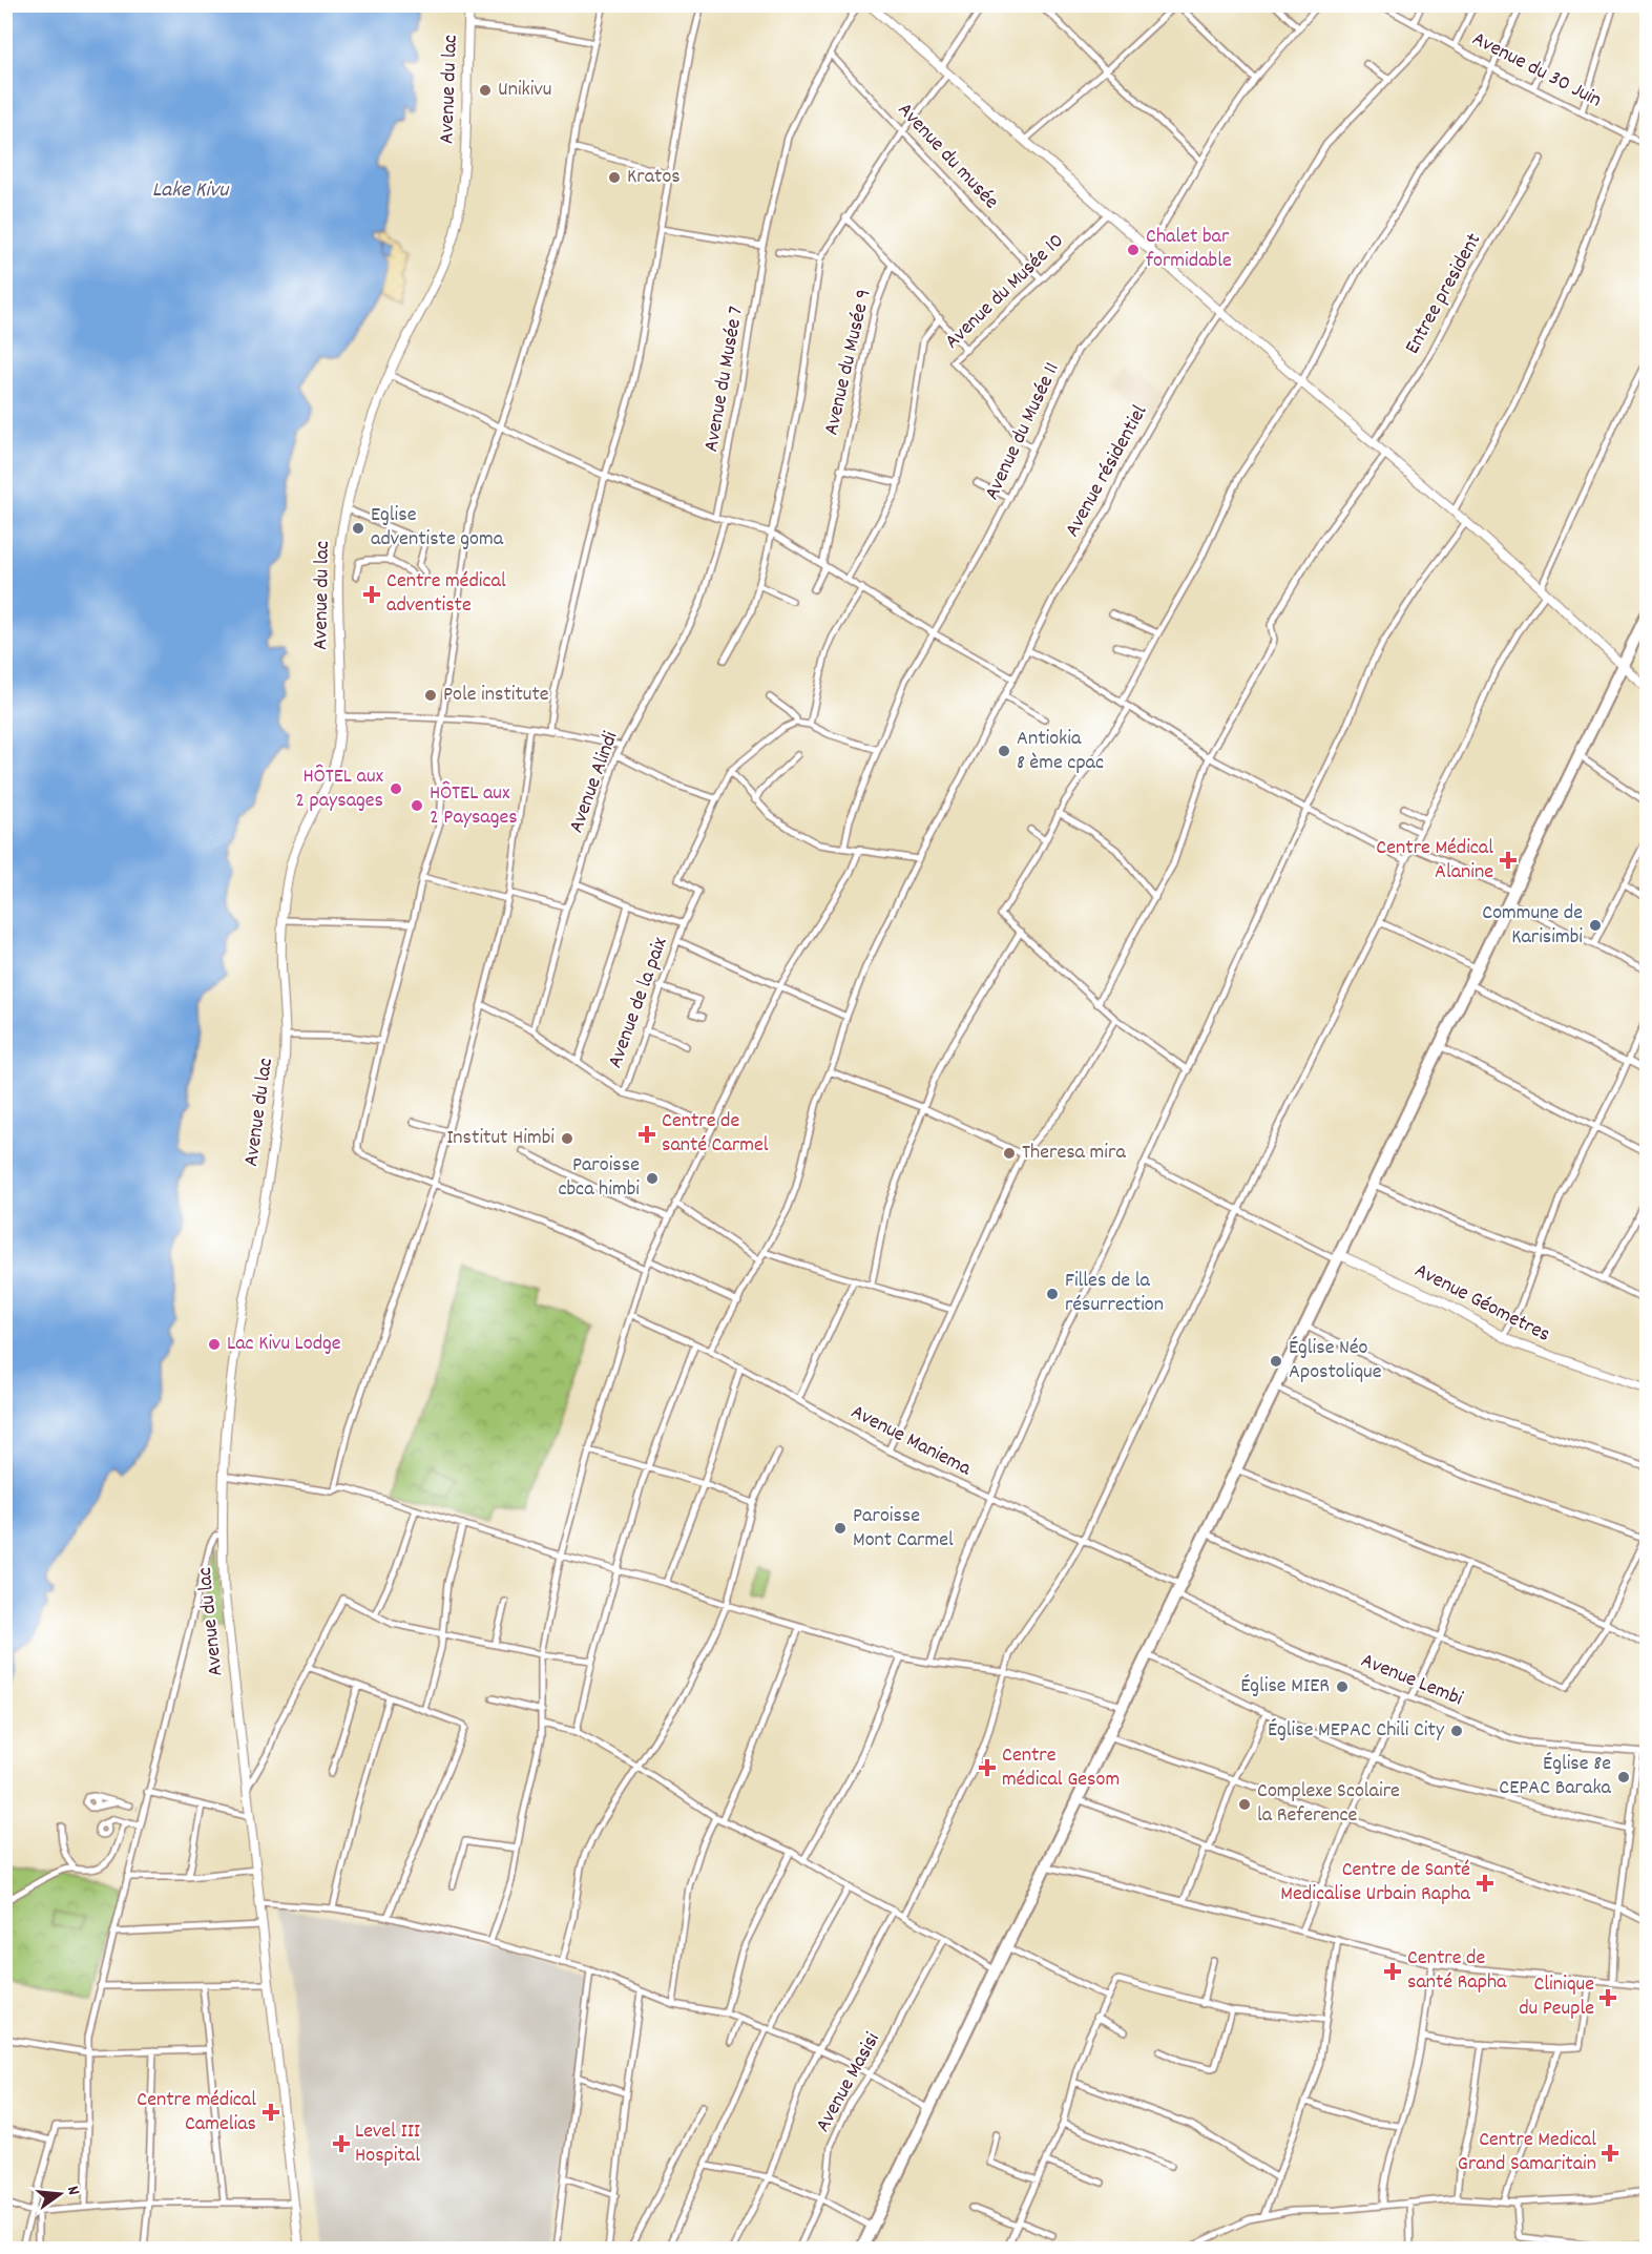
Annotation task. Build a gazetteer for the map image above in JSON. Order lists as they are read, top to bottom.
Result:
{
  "streets": {
    "main road": ["Avenue du lac", "Avenue Géometres"],
    "street": [
      "Avenue du 30 Juin",
      "Avenue du musée",
      "Avenue du Musée 10",
      "Entree president",
      "Avenue du Musée 9",
      "Avenue du Musée 7",
      "Avenue du Musée 11",
      "Avenue résidentiel",
      "Avenue Alindi",
      "Avenue de la paix",
      "Avenue Maniema",
      "Avenue Lembi",
      "Avenue Masisi"
    ]
  },
  "crossings": [
    ["Avenue du 30 Juin", "Avenue résidentiel"],
    ["Avenue du musée", "Avenue du Musée 10"],
    ["Avenue du musée", "Avenue du Musée 7"],
    ["Avenue du Musée 10", "Avenue du Musée 11"],
    ["Avenue résidentiel", "Avenue Maniema"],
    ["Avenue Alindi", "Avenue de la paix"],
    ["Avenue Maniema", "Avenue Lembi"]
  ],
  "water": ["Lake Kivu"],
  "places": {
    "other": [
      "Unikivu",
      "Kratos",
      "Chalet bar formidable",
      "Eglise adventiste goma",
      "Pole institute",
      "Antiokia 8 ème cpac",
      "HÔTEL aux 2 paysages",
      "HÔTEL aux 2 Paysages",
      "Commune de Karisimbi",
      "Institut Himbi",
      "Theresa mira",
      "Paroisse cbca himbi",
      "Filles de la résurrection",
      "Lac Kivu Lodge",
      "Église Néo Apostolique",
      "Paroisse Mont Carmel",
      "Église MIER",
      "Église MEPAC Chili City",
      "Église 8e CEPAC Baraka",
      "Complexe Scolaire la Reference"
    ],
    "health": [
      "Centre médical adventiste",
      "Centre Médical Alanine",
      "Centre de santé Carmel",
      "Centre médical Gesom",
      "Centre de Santé Medicalise Urbain Rapha",
      "Centre de santé Rapha",
      "Clinique du Peuple",
      "Centre médical Camelias",
      "Level III Hospital",
      "Centre Medical Grand Samaritain"
    ]
  },
  "north": "right"
}
